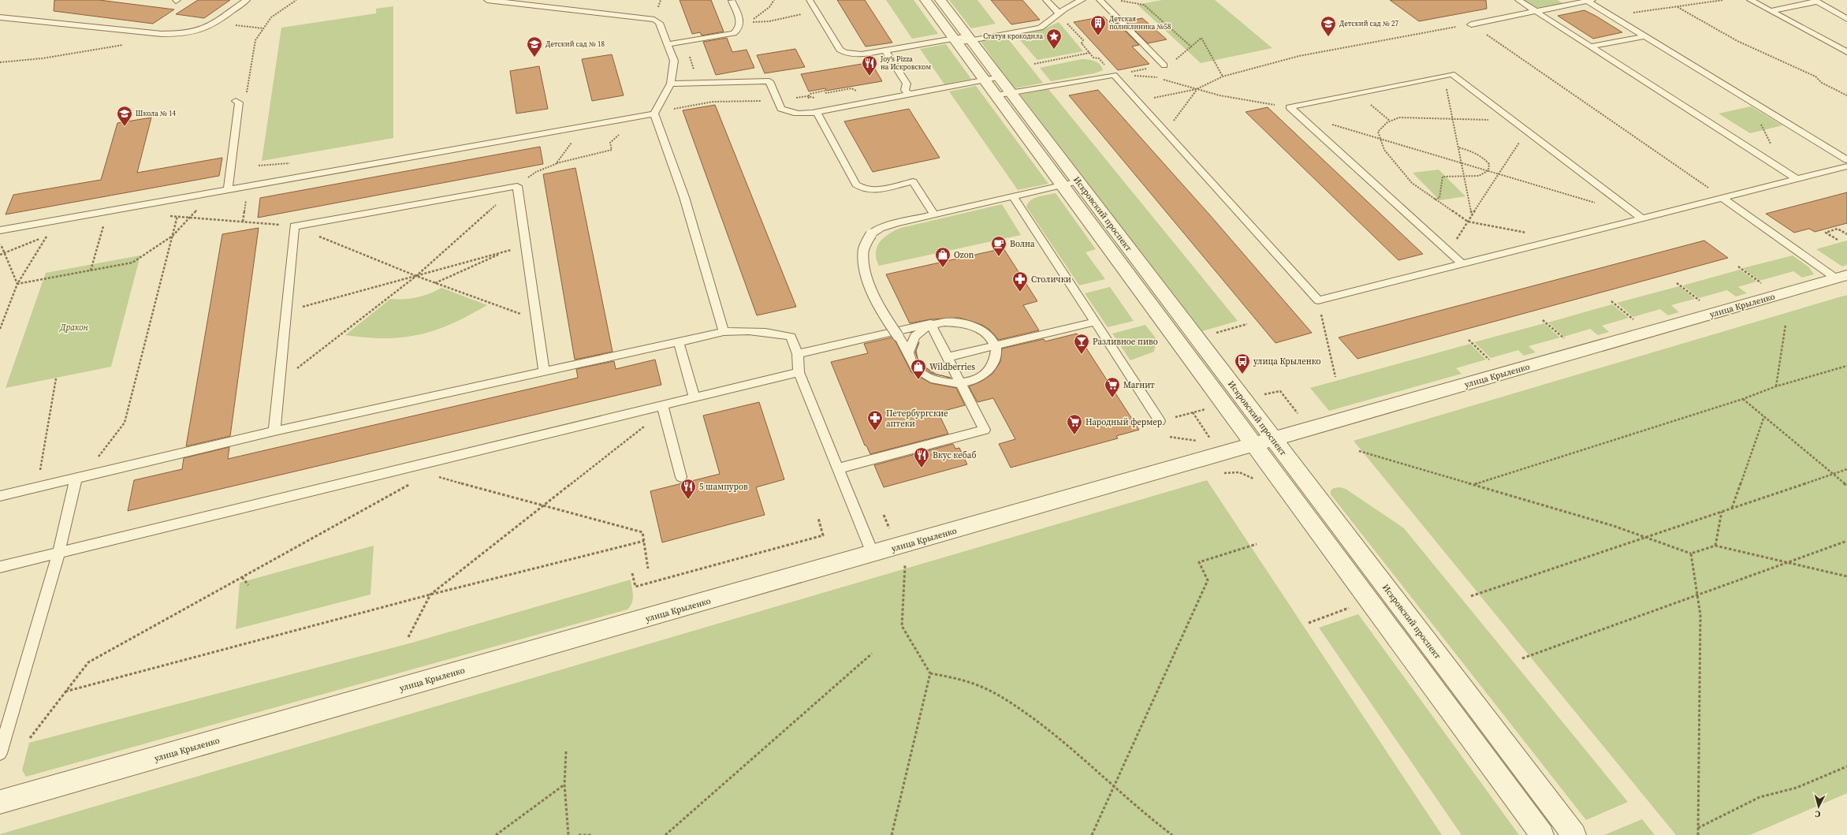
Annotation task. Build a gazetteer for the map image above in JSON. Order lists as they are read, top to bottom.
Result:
{
  "streets": {
    "street": ["Искровский проспект", "улица Крыленко"]
  },
  "crossings": [
    ["Искровский проспект", "улица Крыленко"]
  ],
  "parks": ["Дракон"],
  "places": {
    "building": ["Детская поликлиника №58"],
    "school or university": ["Детский сад № 27", "Детский сад № 18", "Школа № 14"],
    "place": ["Статуя крокодила"],
    "restaurant": ["Joy's Pizza на Искровском", "Вкус кебаб", "5 шампуров"],
    "cafe": ["Волна"],
    "shop": ["Ozon", "Wildberries"],
    "pharmacy": ["Столички", "Петербургские аптеки"],
    "bar": ["Разливное пиво"],
    "bus stop": ["улица Крыленко"],
    "supermarket": ["Магнит", "Народный фермер"]
  },
  "north": "bottom"
}
